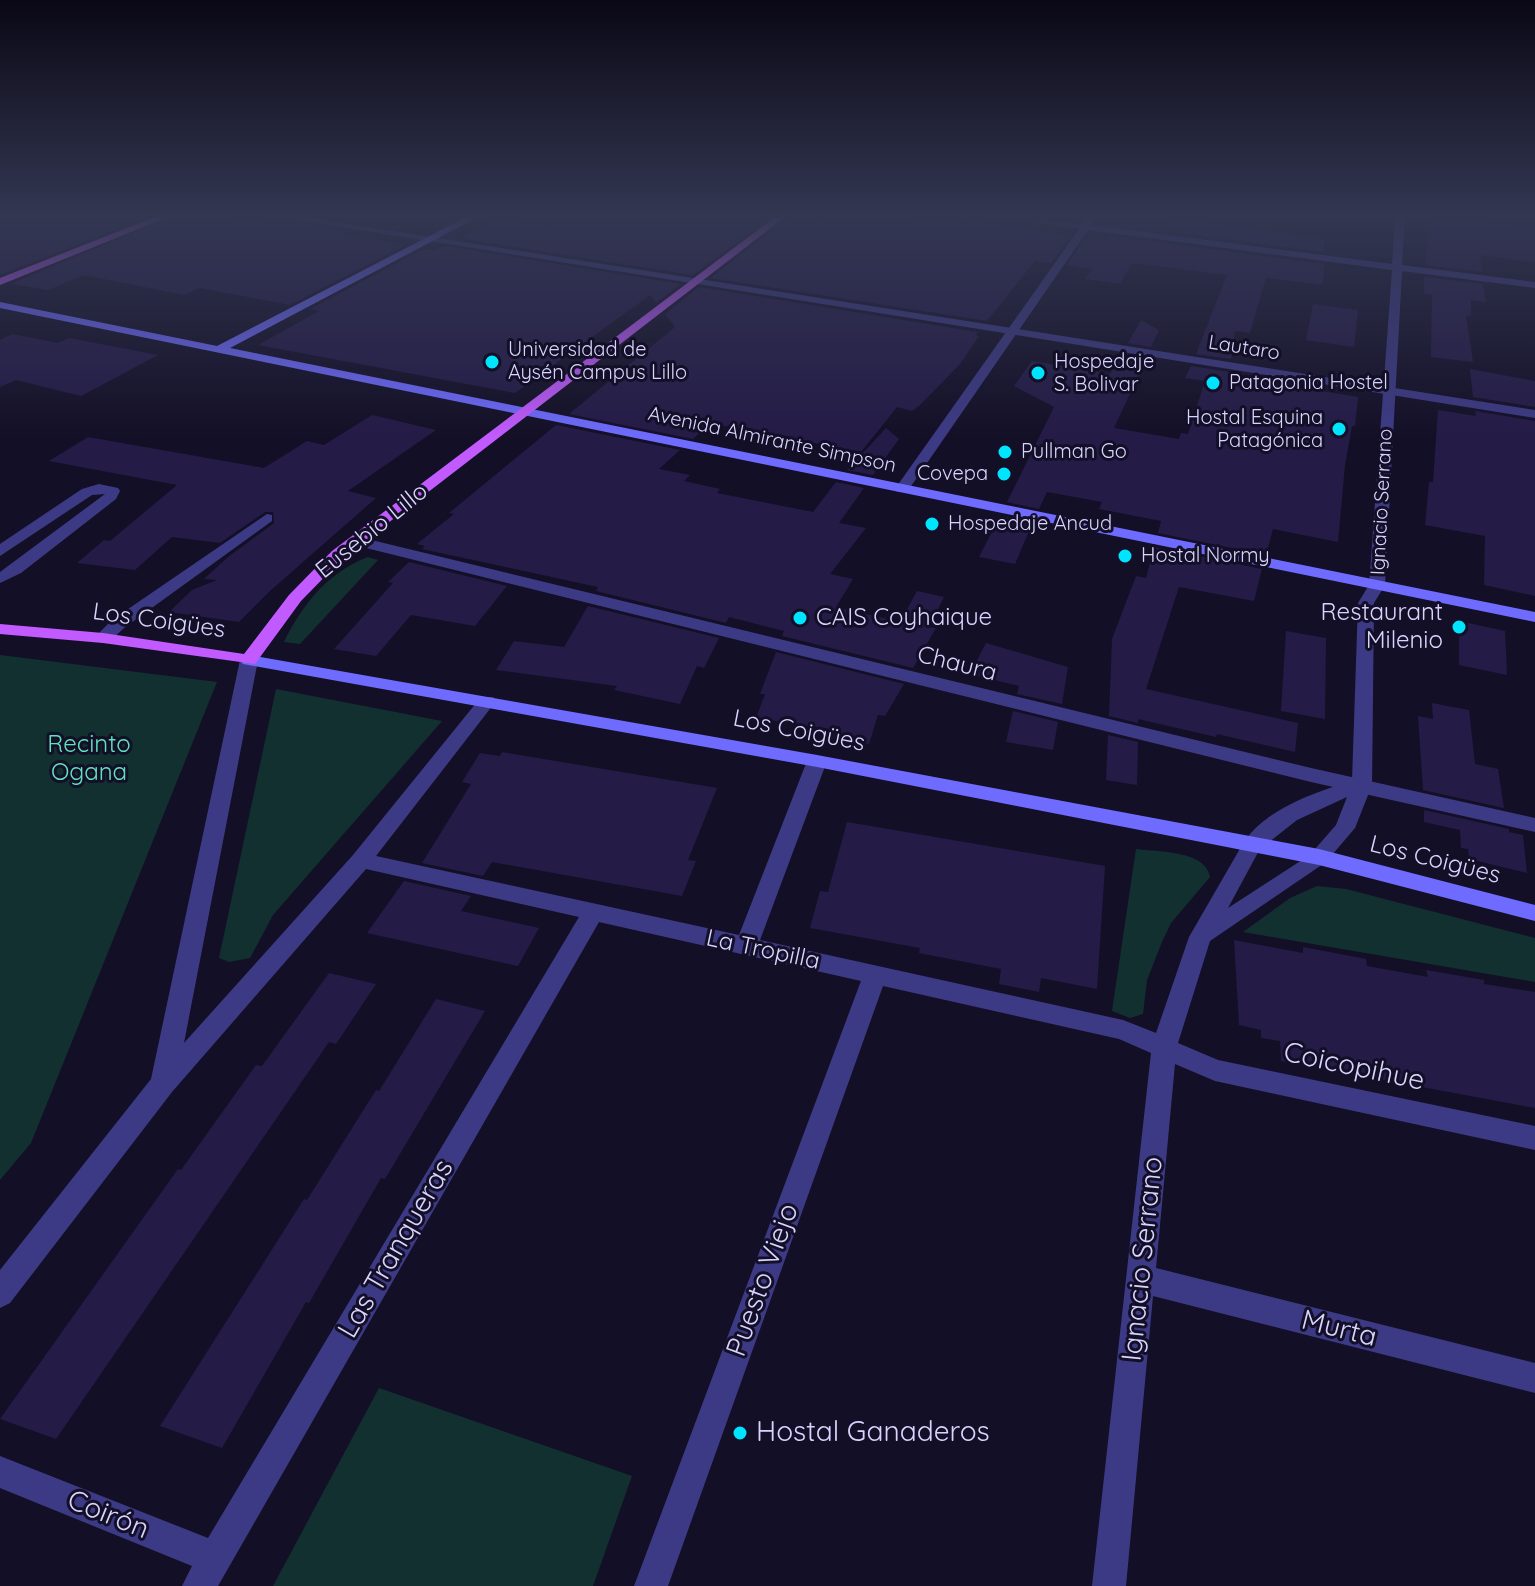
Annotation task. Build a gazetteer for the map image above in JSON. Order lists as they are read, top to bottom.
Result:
{
  "streets": {
    "main road": ["Avenida Almirante Simpson", "Eusebio Lillo", "Los Coigües"],
    "street": [
      "Lautaro",
      "Ignacio Serrano",
      "Chaura",
      "La Tropilla",
      "Coicopihue",
      "Las Tranqueras",
      "Puesto Viejo",
      "Murta",
      "Coirón"
    ]
  },
  "crossings": [
    ["Lautaro", "Ignacio Serrano"],
    ["Avenida Almirante Simpson", "Ignacio Serrano"],
    ["Avenida Almirante Simpson", "Eusebio Lillo"],
    ["Ignacio Serrano", "Los Coigües"],
    ["Ignacio Serrano", "Chaura"],
    ["Ignacio Serrano", "La Tropilla"],
    ["Ignacio Serrano", "Coicopihue"],
    ["Ignacio Serrano", "Murta"],
    ["Eusebio Lillo", "Los Coigües"],
    ["Eusebio Lillo", "Chaura"],
    ["Eusebio Lillo", "La Tropilla"],
    ["La Tropilla", "Coicopihue"],
    ["La Tropilla", "Las Tranqueras"],
    ["La Tropilla", "Puesto Viejo"],
    ["Las Tranqueras", "Coirón"]
  ],
  "parks": ["Recinto Ogana"],
  "places": [
    "Universidad de Aysén Campus Lillo",
    "Hospedaje S. Bolivar",
    "Patagonia Hostel",
    "Hostal Esquina Patagónica",
    "Pullman Go",
    "Covepa",
    "Hospedaje Ancud",
    "Hostal Normy",
    "CAIS Coyhaique",
    "Restaurant Milenio",
    "Hostal Ganaderos"
  ]
}
